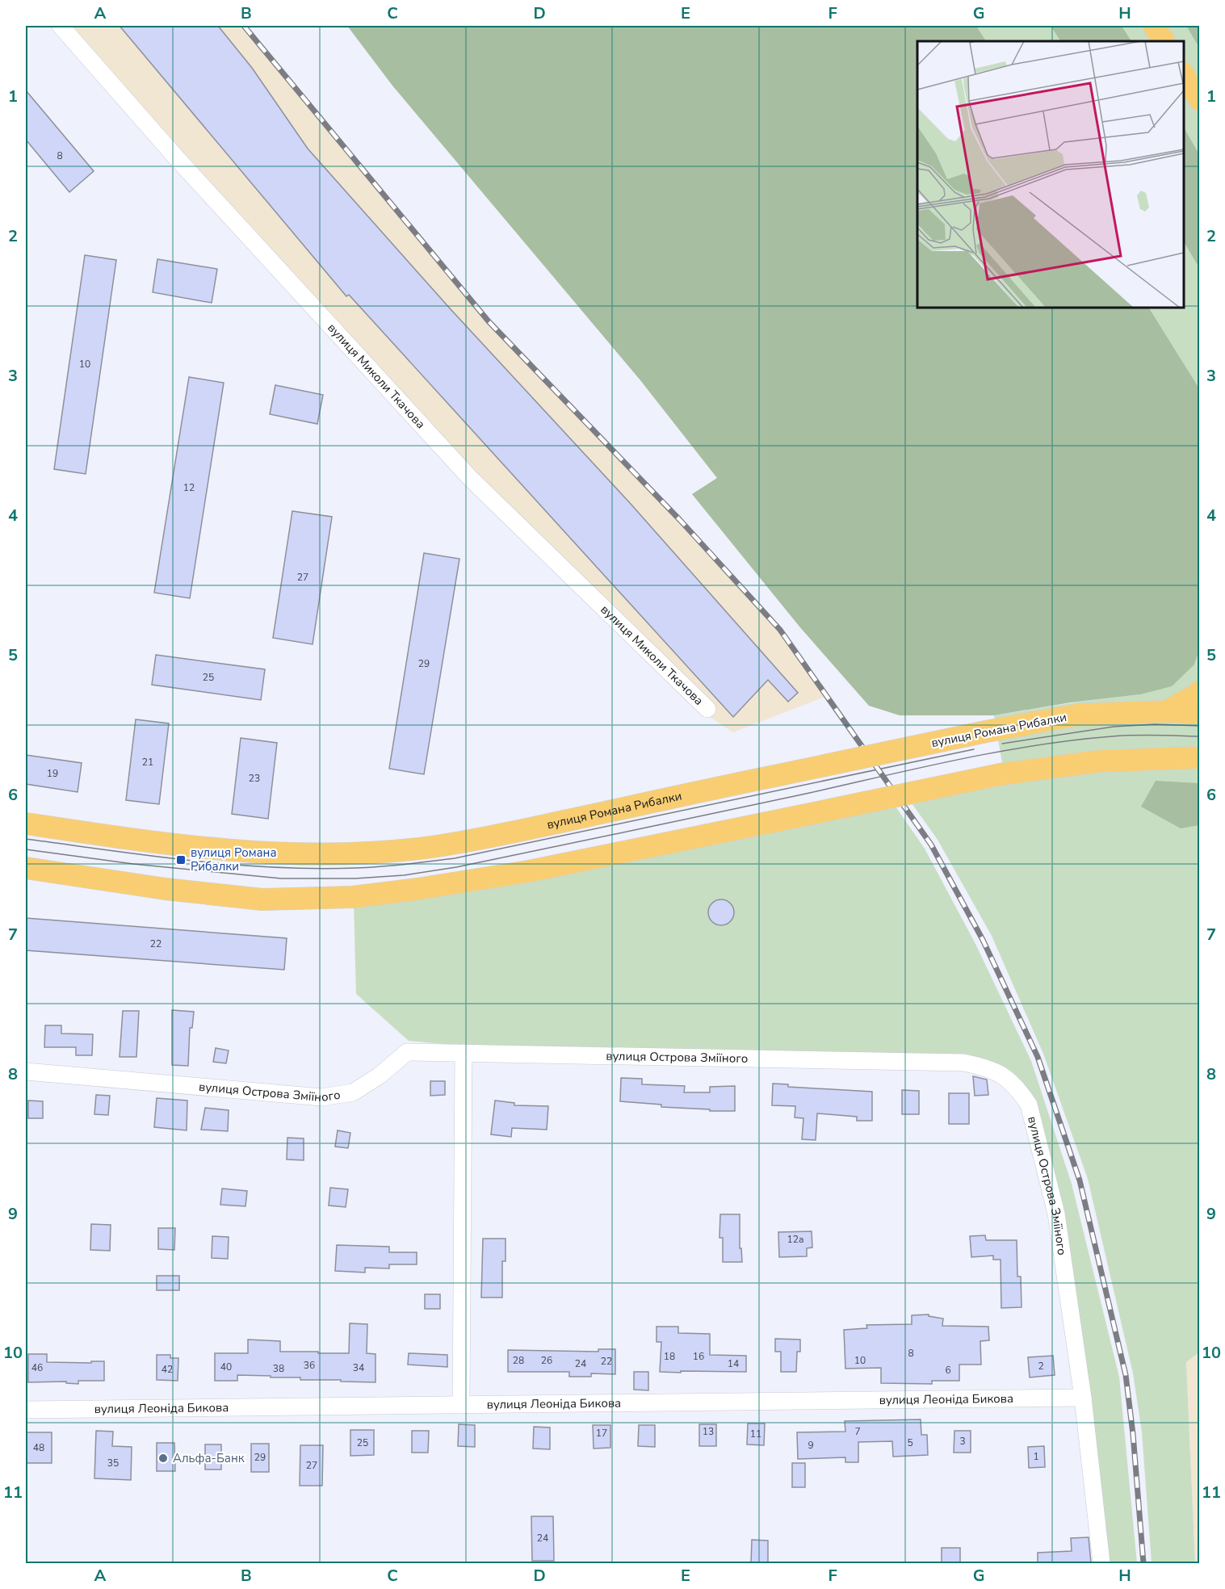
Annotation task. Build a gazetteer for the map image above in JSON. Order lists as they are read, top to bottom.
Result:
{
  "streets": {
    "main road": ["вулиця Романа Рибалки"],
    "street": ["вулиця Миколи Ткачова", "вулиця Острова Зміїного", "вулиця Леоніда Бикова"]
  },
  "crossings": [
    ["вулиця Острова Зміїного", "вулиця Леоніда Бикова"]
  ],
  "places": {
    "transit": ["вулиця Романа Рибалки"],
    "other": ["Альфа-Банк"]
  },
  "house_numbers": [
    "8",
    "10",
    "12",
    "27",
    "29",
    "25",
    "21",
    "19",
    "23",
    "22",
    "12а",
    "8",
    "18",
    "16",
    "28",
    "26",
    "10",
    "22",
    "24",
    "14",
    "36",
    "2",
    "40",
    "46",
    "34",
    "38",
    "42",
    "6",
    "13",
    "7",
    "17",
    "11",
    "3",
    "25",
    "5",
    "9",
    "48",
    "1",
    "29",
    "35",
    "27",
    "24"
  ],
  "grid": {
    "columns": [
      "A",
      "B",
      "C",
      "D",
      "E",
      "F",
      "G",
      "H"
    ],
    "rows": [
      "1",
      "2",
      "3",
      "4",
      "5",
      "6",
      "7",
      "8",
      "9",
      "10",
      "11"
    ]
  }
}
